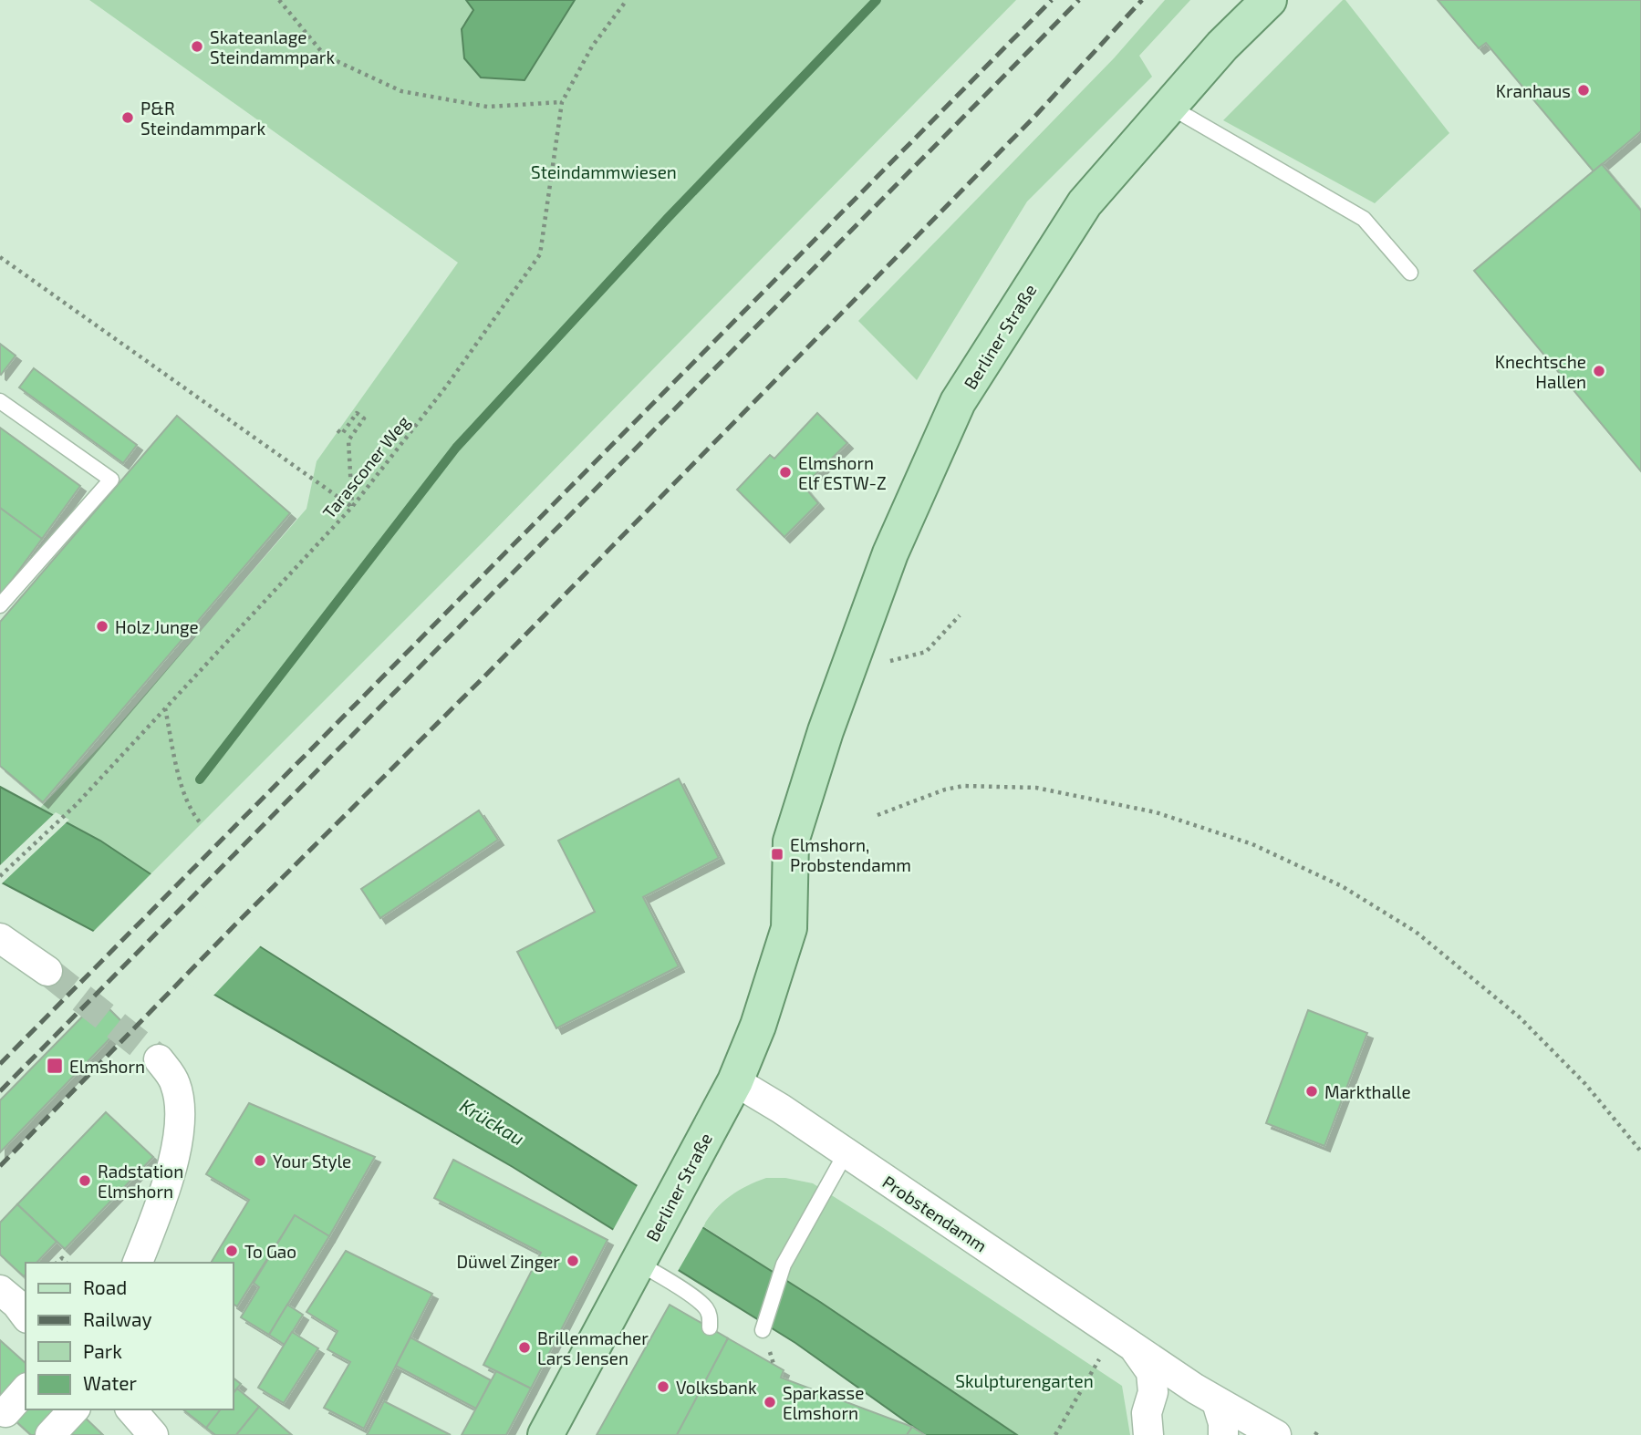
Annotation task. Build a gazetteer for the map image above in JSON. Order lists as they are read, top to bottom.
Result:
{
  "streets": {
    "main road": ["Berliner Straße"],
    "street": ["Probstendamm"],
    "path": ["Tarasconer Weg"]
  },
  "crossings": [
    ["Berliner Straße", "Probstendamm"]
  ],
  "water": ["Krückau"],
  "parks": ["Steindammwiesen", "Skulpturengarten"],
  "places": {
    "other": [
      "Skateanlage Steindammpark",
      "Kranhaus",
      "P&R Steindammpark",
      "Knechtsche Hallen",
      "Elmshorn Elf ESTW-Z",
      "Holz Junge",
      "Markthalle",
      "Your Style",
      "Radstation Elmshorn",
      "To Gao",
      "Düwel Zinger",
      "Brillenmacher Lars Jensen",
      "Volksbank",
      "Sparkasse Elmshorn"
    ],
    "transit": ["Elmshorn, Probstendamm", "Elmshorn"]
  },
  "legend": [
    "Road",
    "Railway",
    "Park",
    "Water"
  ]
}
